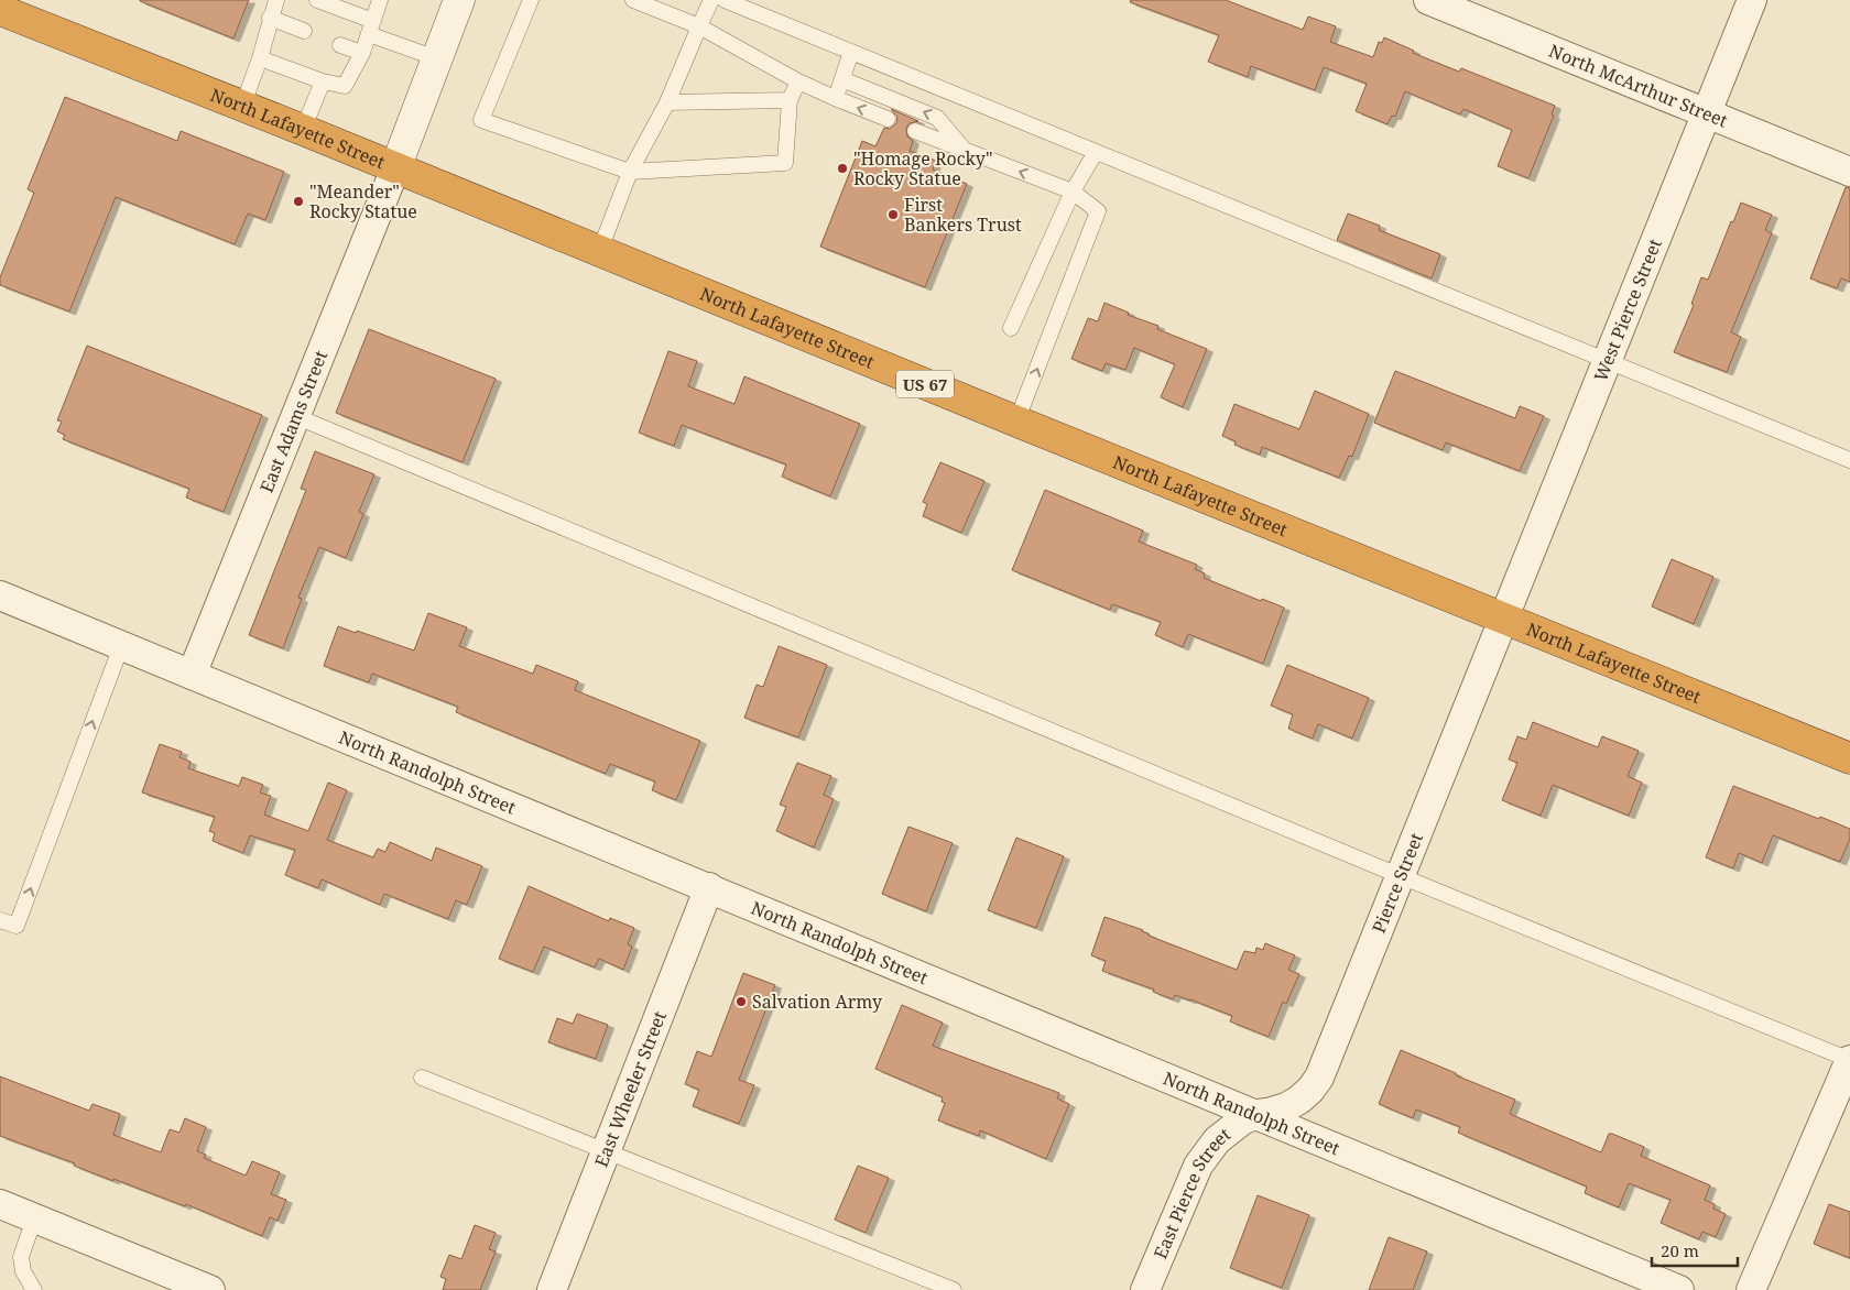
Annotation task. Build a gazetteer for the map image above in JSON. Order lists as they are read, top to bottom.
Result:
{
  "streets": {
    "highway": ["North Lafayette Street", "US 67"],
    "street": [
      "North McArthur Street",
      "West Pierce Street",
      "East Adams Street",
      "North Randolph Street",
      "Pierce Street",
      "East Wheeler Street",
      "East Pierce Street"
    ]
  },
  "crossings": [
    ["North McArthur Street", "West Pierce Street"],
    ["North Lafayette Street", "West Pierce Street"],
    ["North Lafayette Street", "East Adams Street"],
    ["North Lafayette Street", "Pierce Street"],
    ["West Pierce Street", "Pierce Street"],
    ["East Adams Street", "North Randolph Street"],
    ["North Randolph Street", "Pierce Street"],
    ["North Randolph Street", "East Wheeler Street"],
    ["North Randolph Street", "East Pierce Street"],
    ["Pierce Street", "East Pierce Street"]
  ],
  "places": [
    "\"Homage Rocky\" Rocky Statue",
    "\"Meander\" Rocky Statue",
    "First Bankers Trust",
    "Salvation Army"
  ],
  "scale_bar": "20 m"
}
